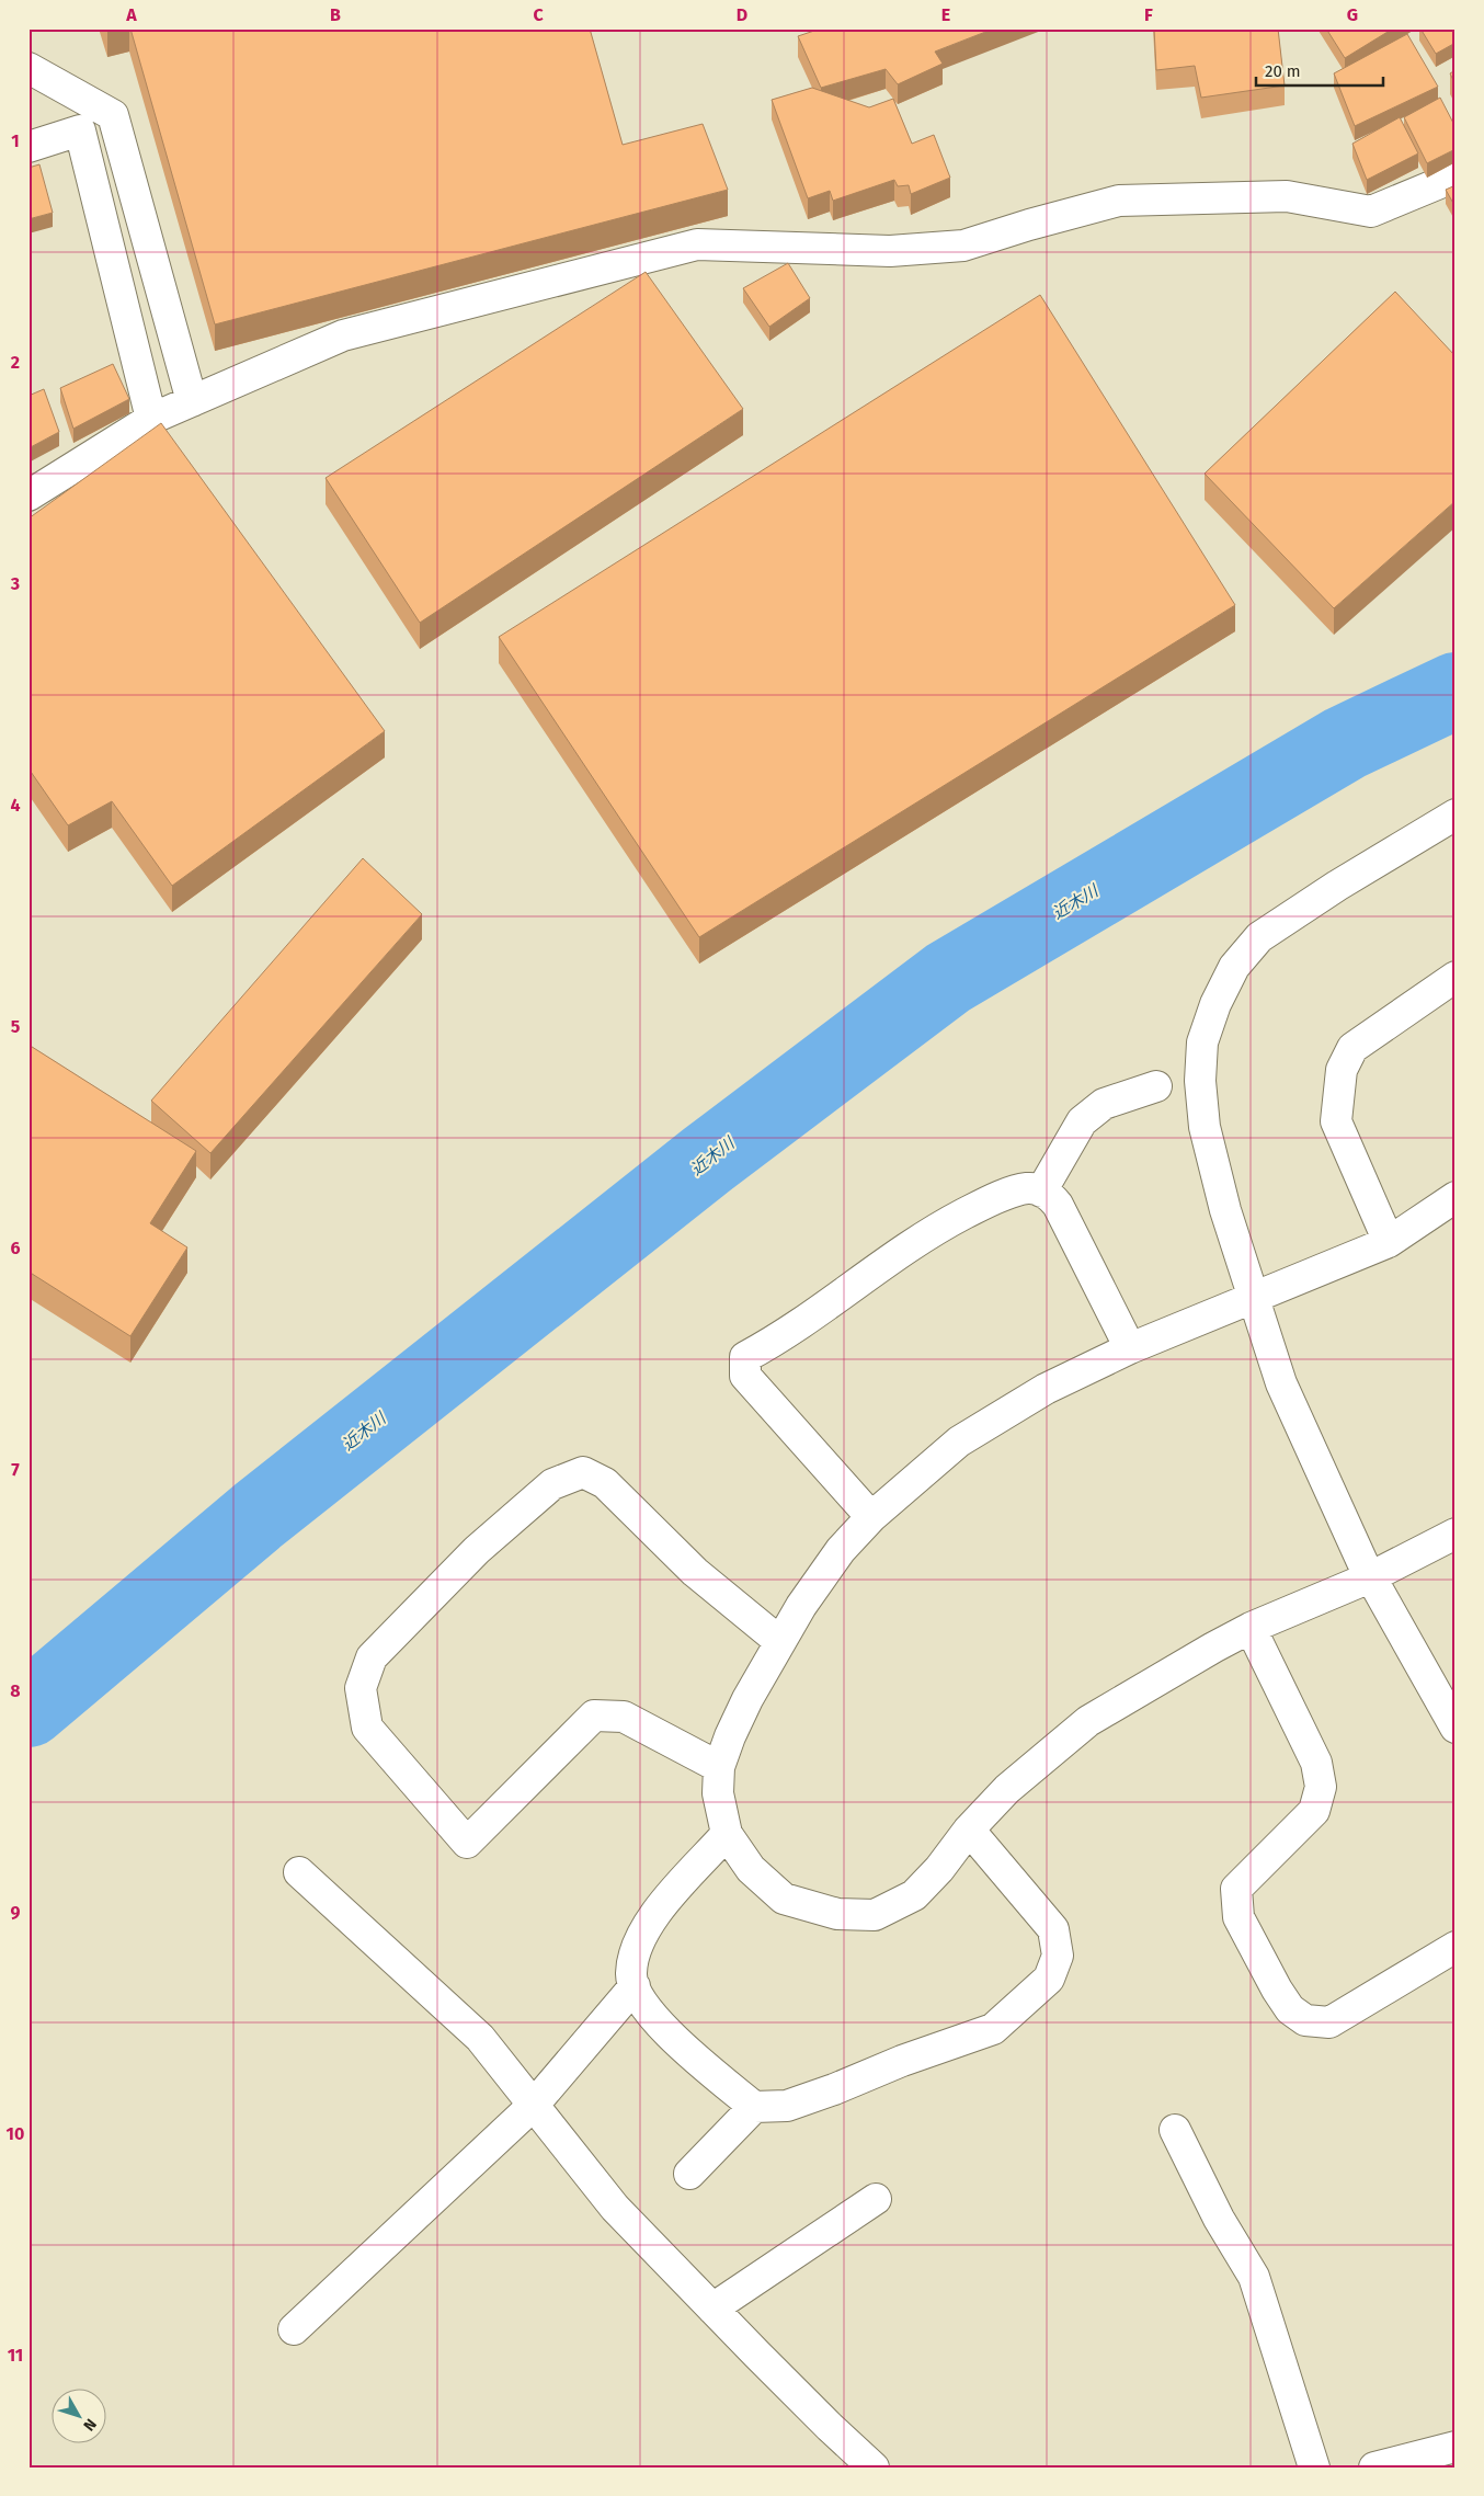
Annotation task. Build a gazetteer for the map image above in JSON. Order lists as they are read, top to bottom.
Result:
{
  "water": ["近木川"],
  "scale_bar": "20 m",
  "north": "bottom right",
  "grid": {
    "columns": [
      "A",
      "B",
      "C",
      "D",
      "E",
      "F",
      "G"
    ],
    "rows": [
      "1",
      "2",
      "3",
      "4",
      "5",
      "6",
      "7",
      "8",
      "9",
      "10",
      "11"
    ]
  }
}
